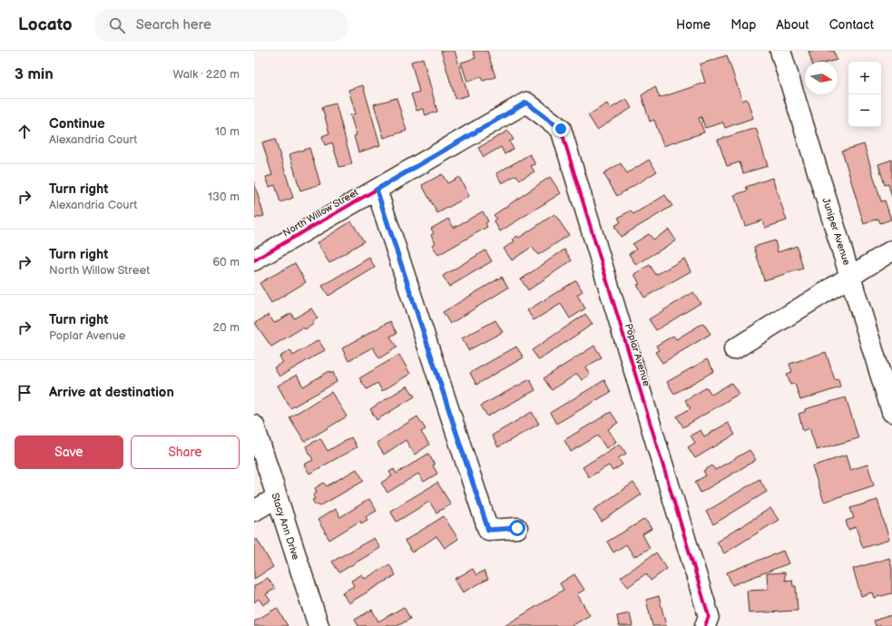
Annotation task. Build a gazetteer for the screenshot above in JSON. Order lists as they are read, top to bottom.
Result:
{
  "streets": {
    "street": [
      "North Willow Street",
      "Juniper Avenue",
      "Poplar Avenue",
      "Stacy Ann Drive"
    ]
  },
  "crossings": [
    ["North Willow Street", "Poplar Avenue"]
  ],
  "north": "right",
  "page": {
    "header": "Locato",
    "search": "Search here",
    "nav": [
      "Home",
      "Map",
      "About",
      "Contact"
    ],
    "heading": ["3 min", "Walk · 220 m"],
    "map_buttons": ["+", "−"],
    "list": [
      ["Continue", "Alexandria Court", "10 m"],
      ["Turn right", "Alexandria Court", "130 m"],
      ["Turn right", "North Willow Street", "60 m"],
      ["Turn right", "Poplar Avenue", "20 m"],
      "Arrive at destination"
    ],
    "buttons": ["Save", "Share"]
  }
}
